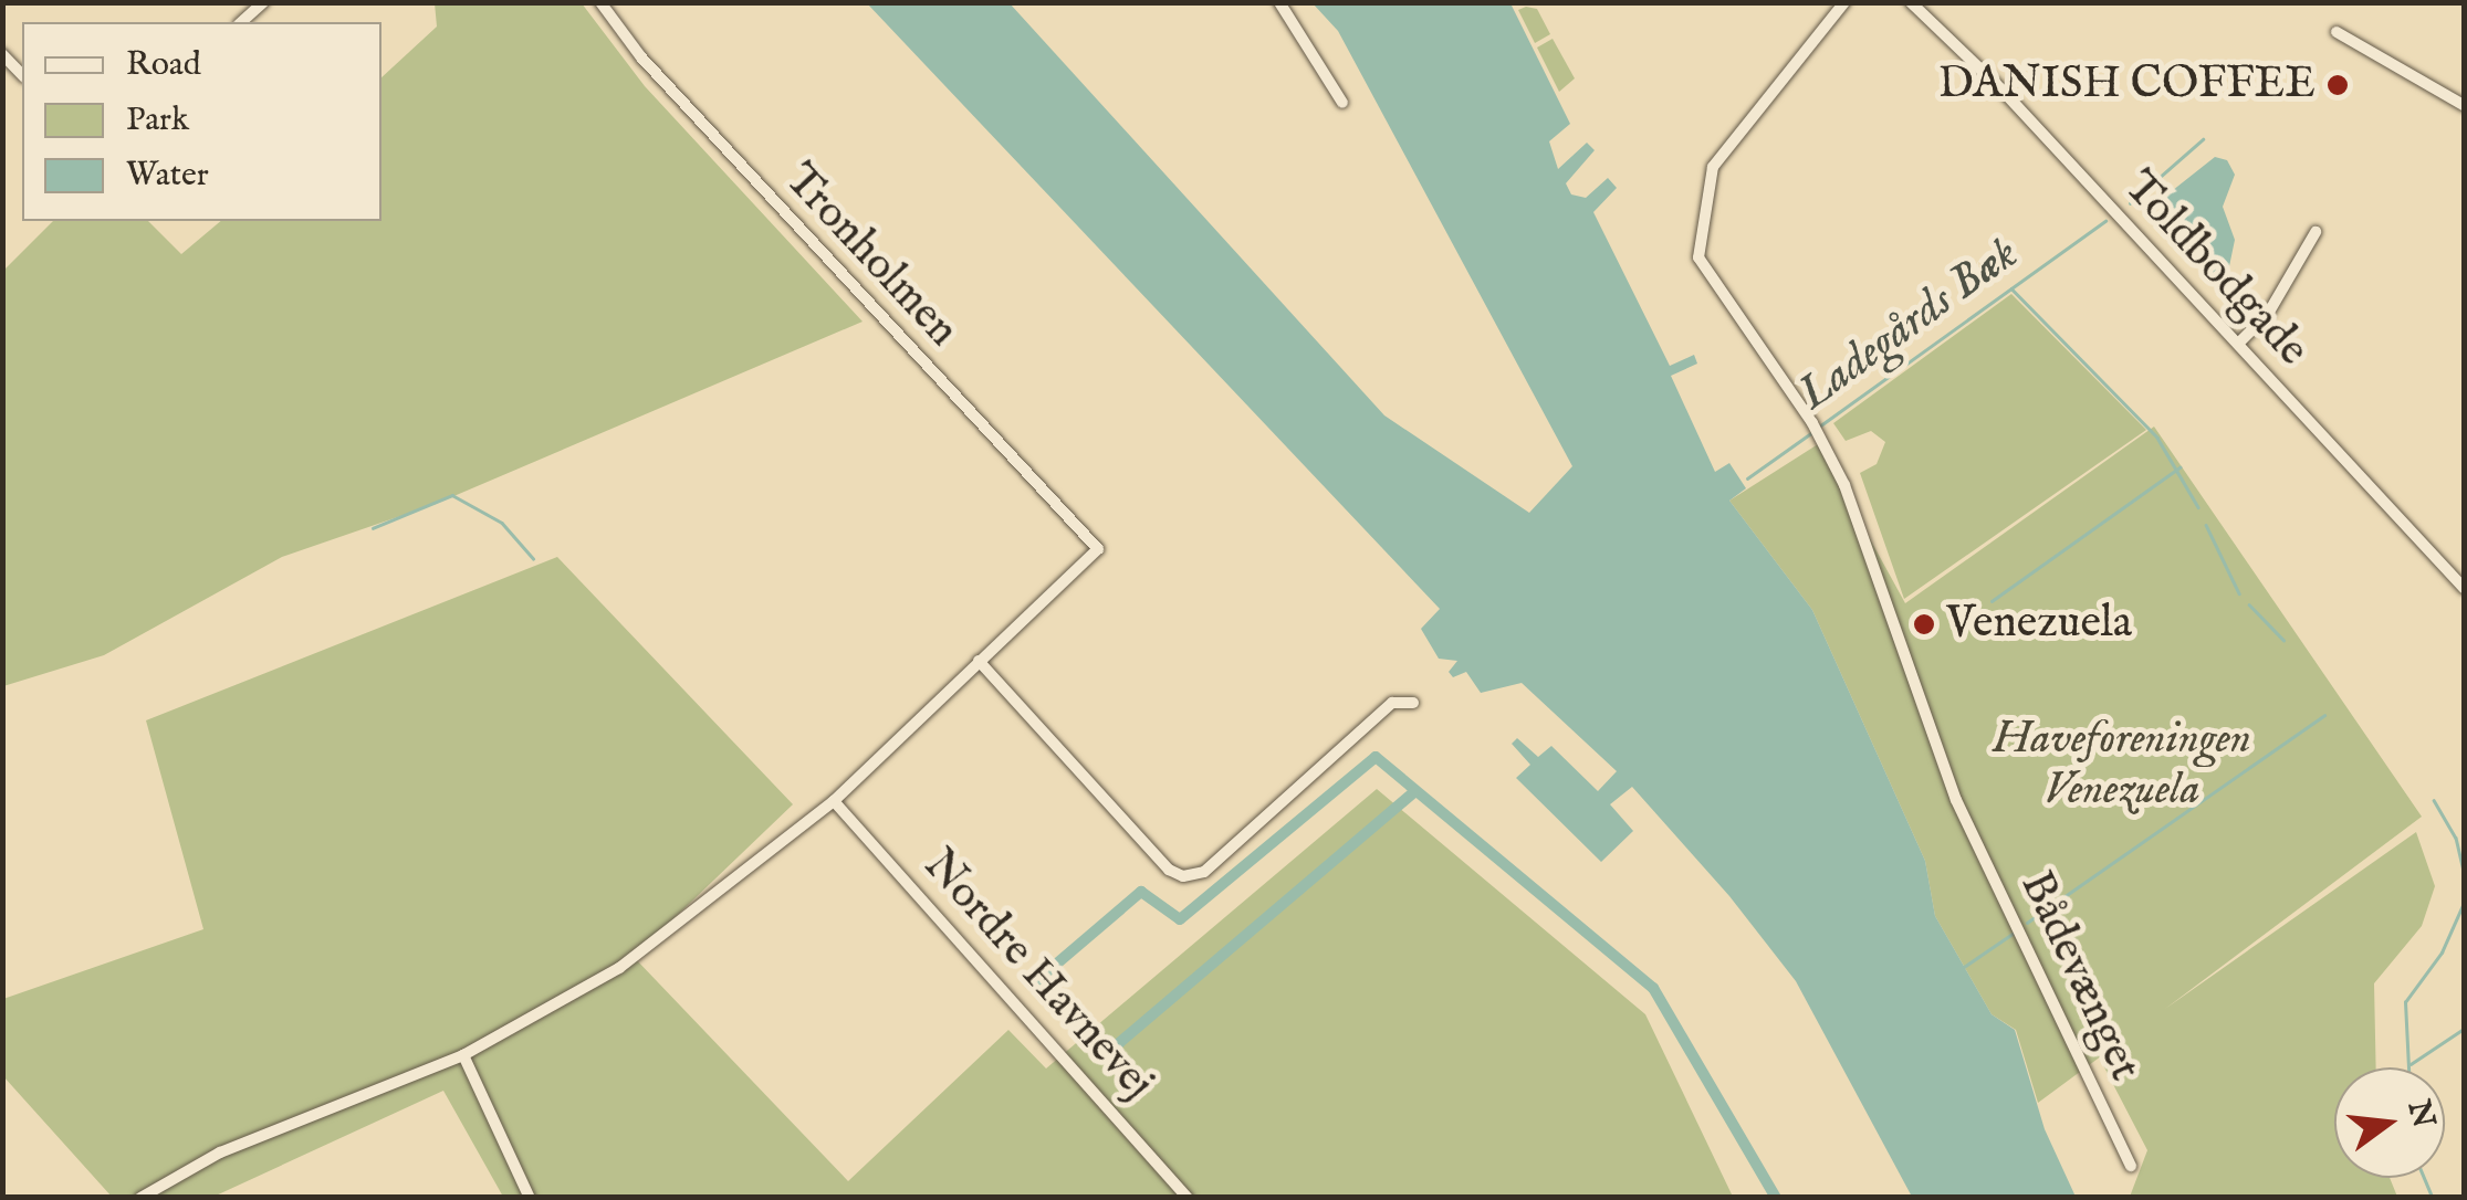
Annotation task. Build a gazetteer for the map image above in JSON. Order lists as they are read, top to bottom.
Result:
{
  "streets": {
    "street": [
      "Tronholmen",
      "Toldbodgade",
      "Nordre Havnevej",
      "Bådevænget"
    ]
  },
  "water": ["Ladegårds Bæk"],
  "parks": ["Haveforeningen Venezuela"],
  "places": ["DANISH COFFEE", "Venezuela"],
  "legend": ["Road", "Park", "Water"],
  "north": "right"
}
